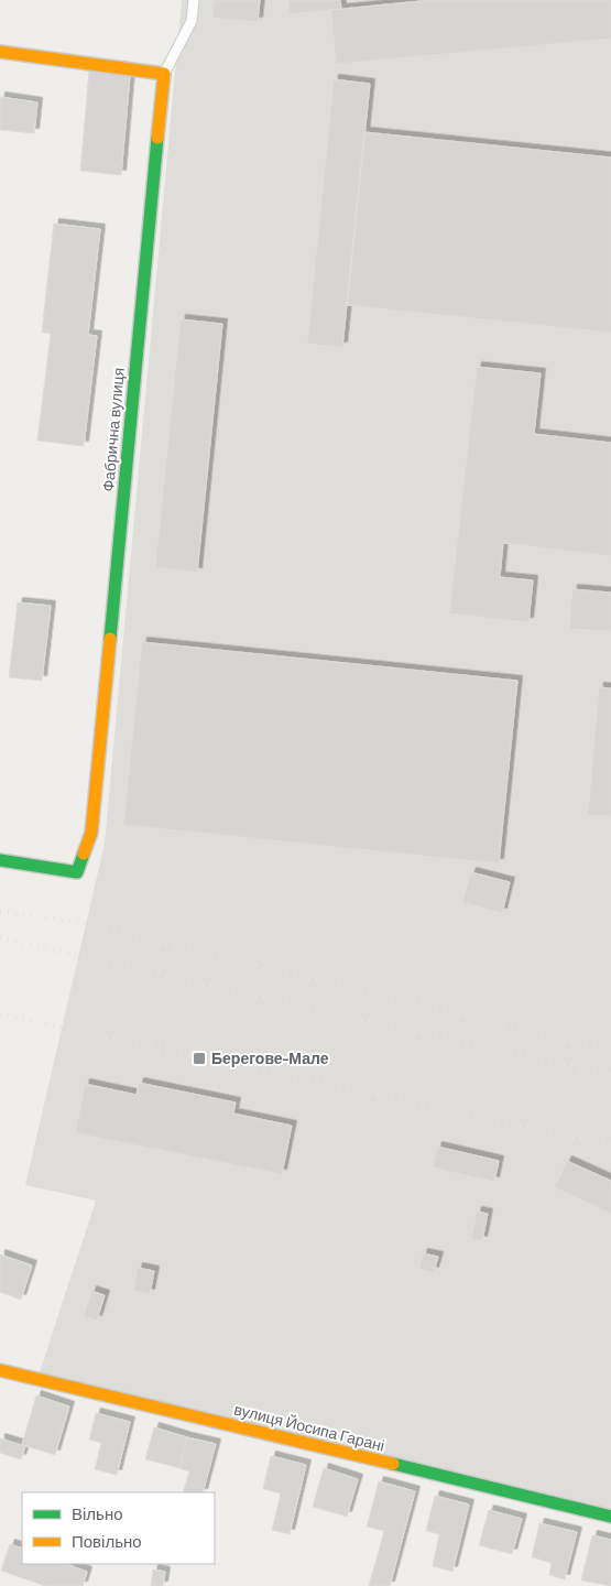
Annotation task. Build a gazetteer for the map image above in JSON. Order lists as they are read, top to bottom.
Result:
{
  "streets": {
    "street": ["Фабрична вулиця", "вулиця Йосипа Гарані"]
  },
  "places": {
    "transit": ["Берегове-Мале"]
  },
  "legend": ["Вільно", "Повільно"]
}
